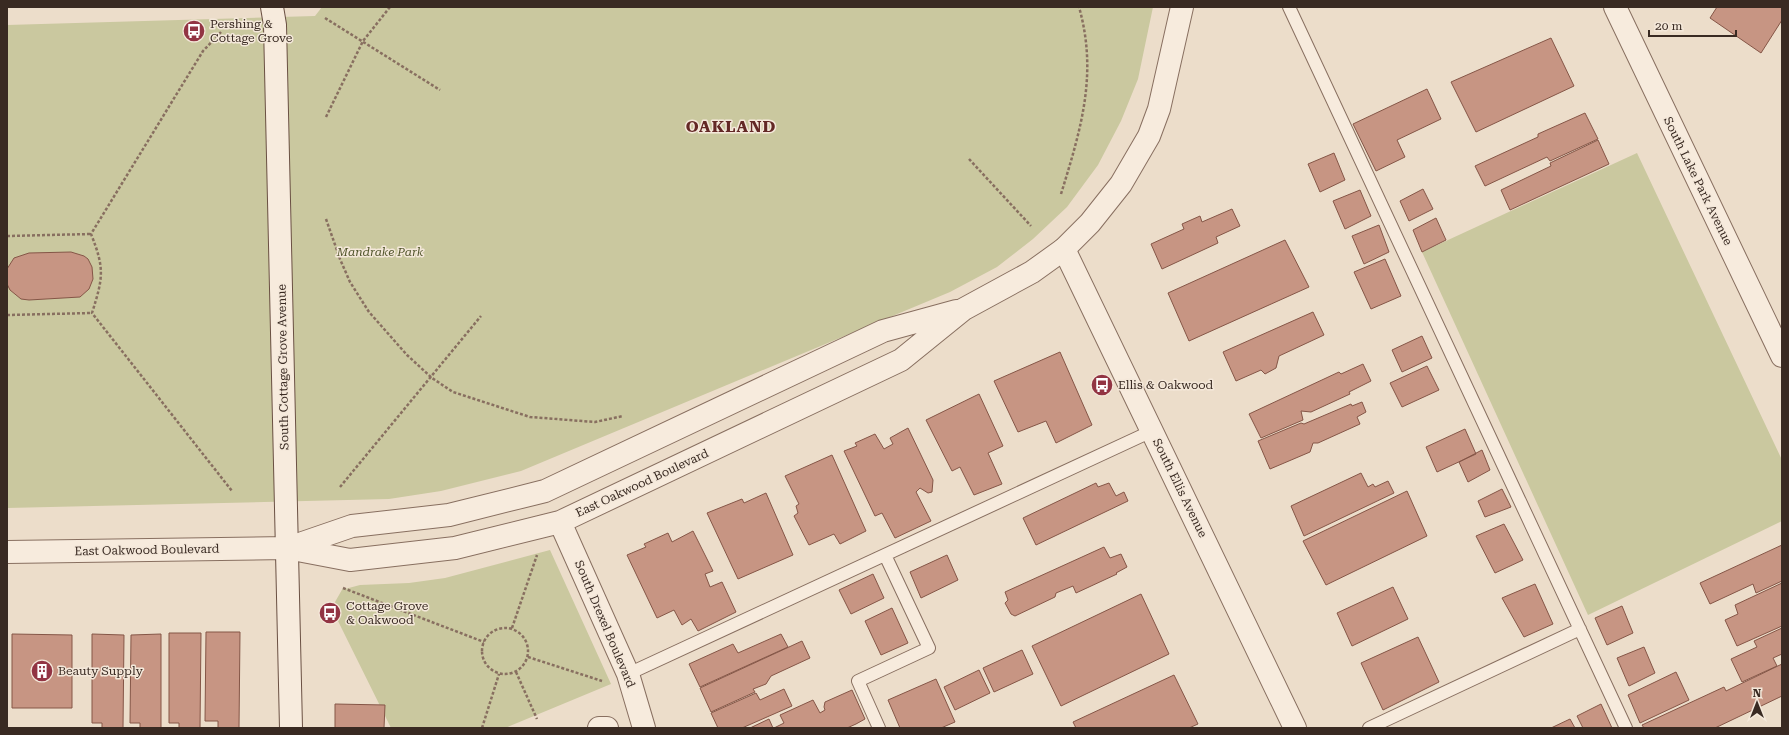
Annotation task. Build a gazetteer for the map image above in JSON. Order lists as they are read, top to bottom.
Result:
{
  "streets": {
    "street": [
      "South Lake Park Avenue",
      "South Cottage Grove Avenue",
      "East Oakwood Boulevard",
      "South Ellis Avenue",
      "South Drexel Boulevard"
    ]
  },
  "crossings": [
    ["South Cottage Grove Avenue", "East Oakwood Boulevard"],
    ["East Oakwood Boulevard", "South Ellis Avenue"],
    ["East Oakwood Boulevard", "South Drexel Boulevard"]
  ],
  "districts": ["OAKLAND"],
  "parks": ["Mandrake Park"],
  "places": {
    "bus stop": ["Pershing & Cottage Grove", "Ellis & Oakwood", "Cottage Grove & Oakwood"],
    "building": ["Beauty Supply"]
  },
  "scale_bar": "20 m",
  "north": "top"
}
